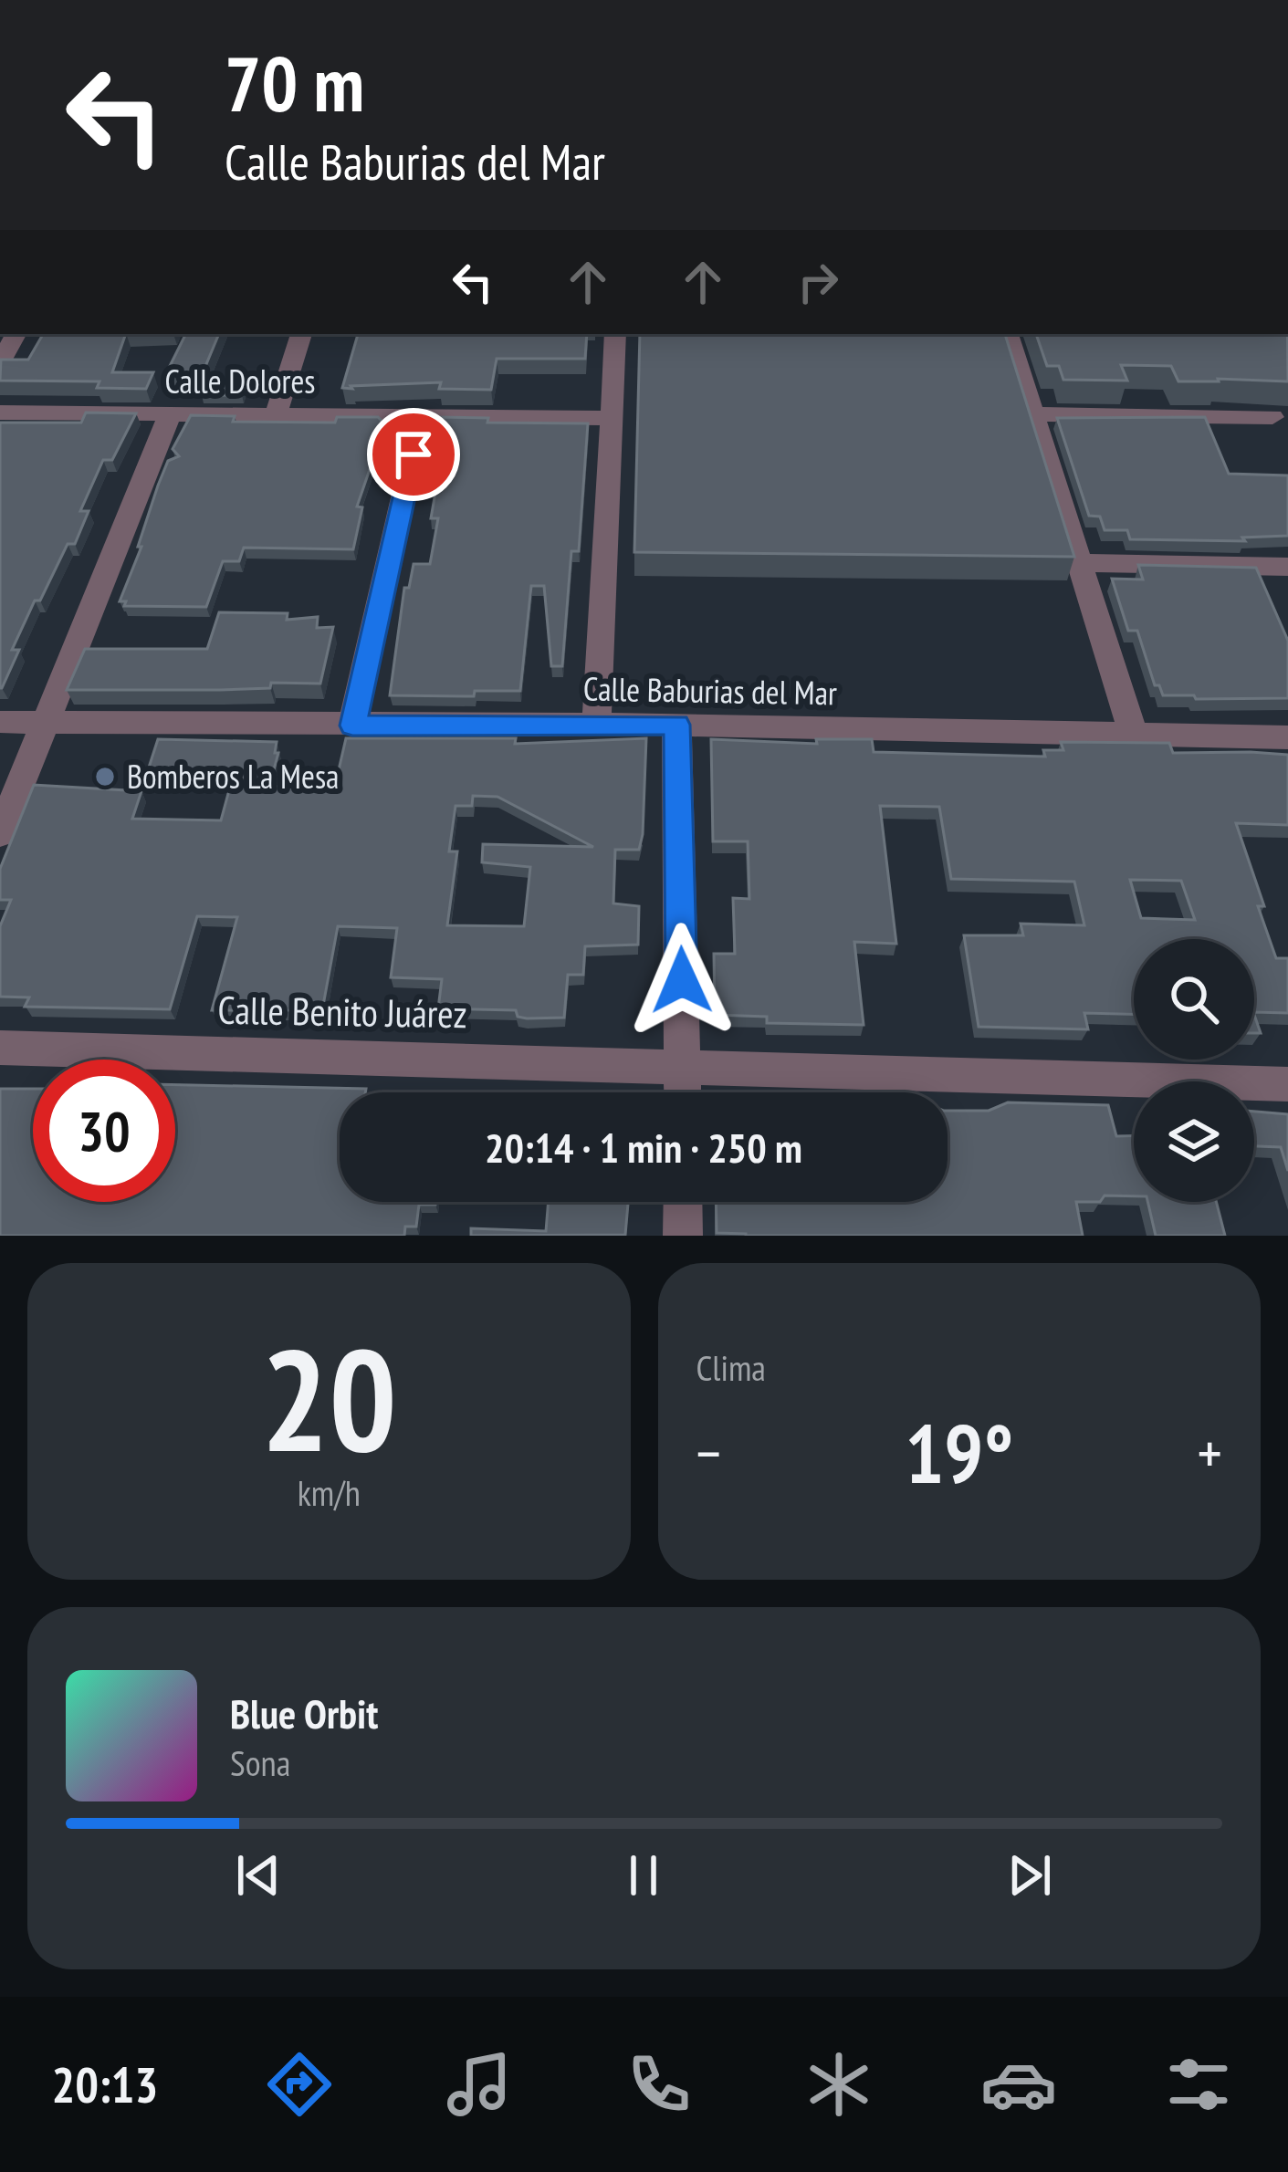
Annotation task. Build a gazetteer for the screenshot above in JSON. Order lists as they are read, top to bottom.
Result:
{
  "streets": {
    "street": ["Calle Dolores", "Calle Baburias del Mar", "Calle Benito Juárez"]
  },
  "places": ["Bomberos La Mesa"],
  "page": {
    "turn": ["70 m", "Calle Baburias del Mar"],
    "limit": "30",
    "trip": "20:14 · 1 min · 250 m",
    "tile": [
      ["20", "km/h"],
      "Clima"
    ],
    "heat": ["−", "19°", "+"],
    "song": ["Blue Orbit", "Sona"],
    "tabs": "20:13"
  }
}
